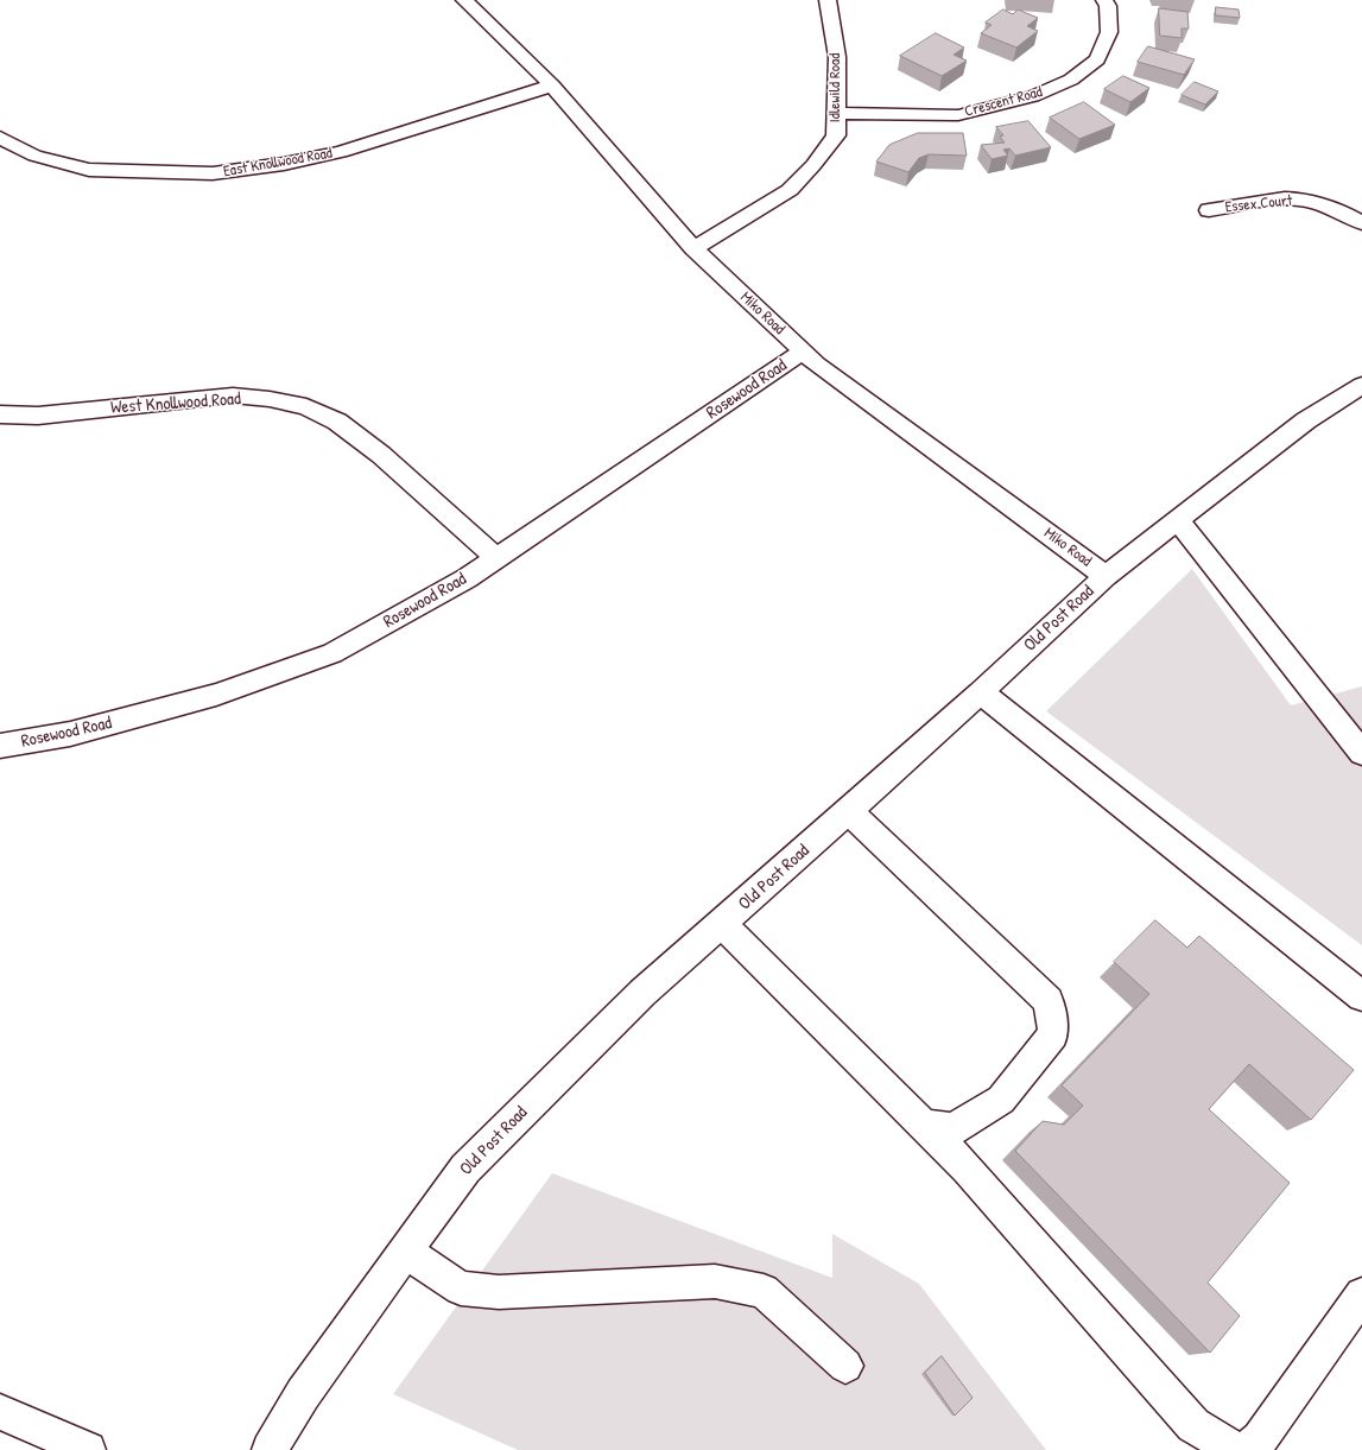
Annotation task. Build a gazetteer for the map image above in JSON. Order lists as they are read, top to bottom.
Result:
{
  "streets": {
    "street": [
      "Idlewild Road",
      "Crescent Road",
      "East Knollwood Road",
      "Essex Court",
      "Miko Road",
      "Rosewood Road",
      "West Knollwood Road",
      "Old Post Road"
    ]
  },
  "crossings": [
    ["Idlewild Road", "Crescent Road"],
    ["Idlewild Road", "Miko Road"],
    ["East Knollwood Road", "Miko Road"],
    ["Miko Road", "Rosewood Road"],
    ["Miko Road", "Old Post Road"],
    ["Rosewood Road", "West Knollwood Road"]
  ]
}
